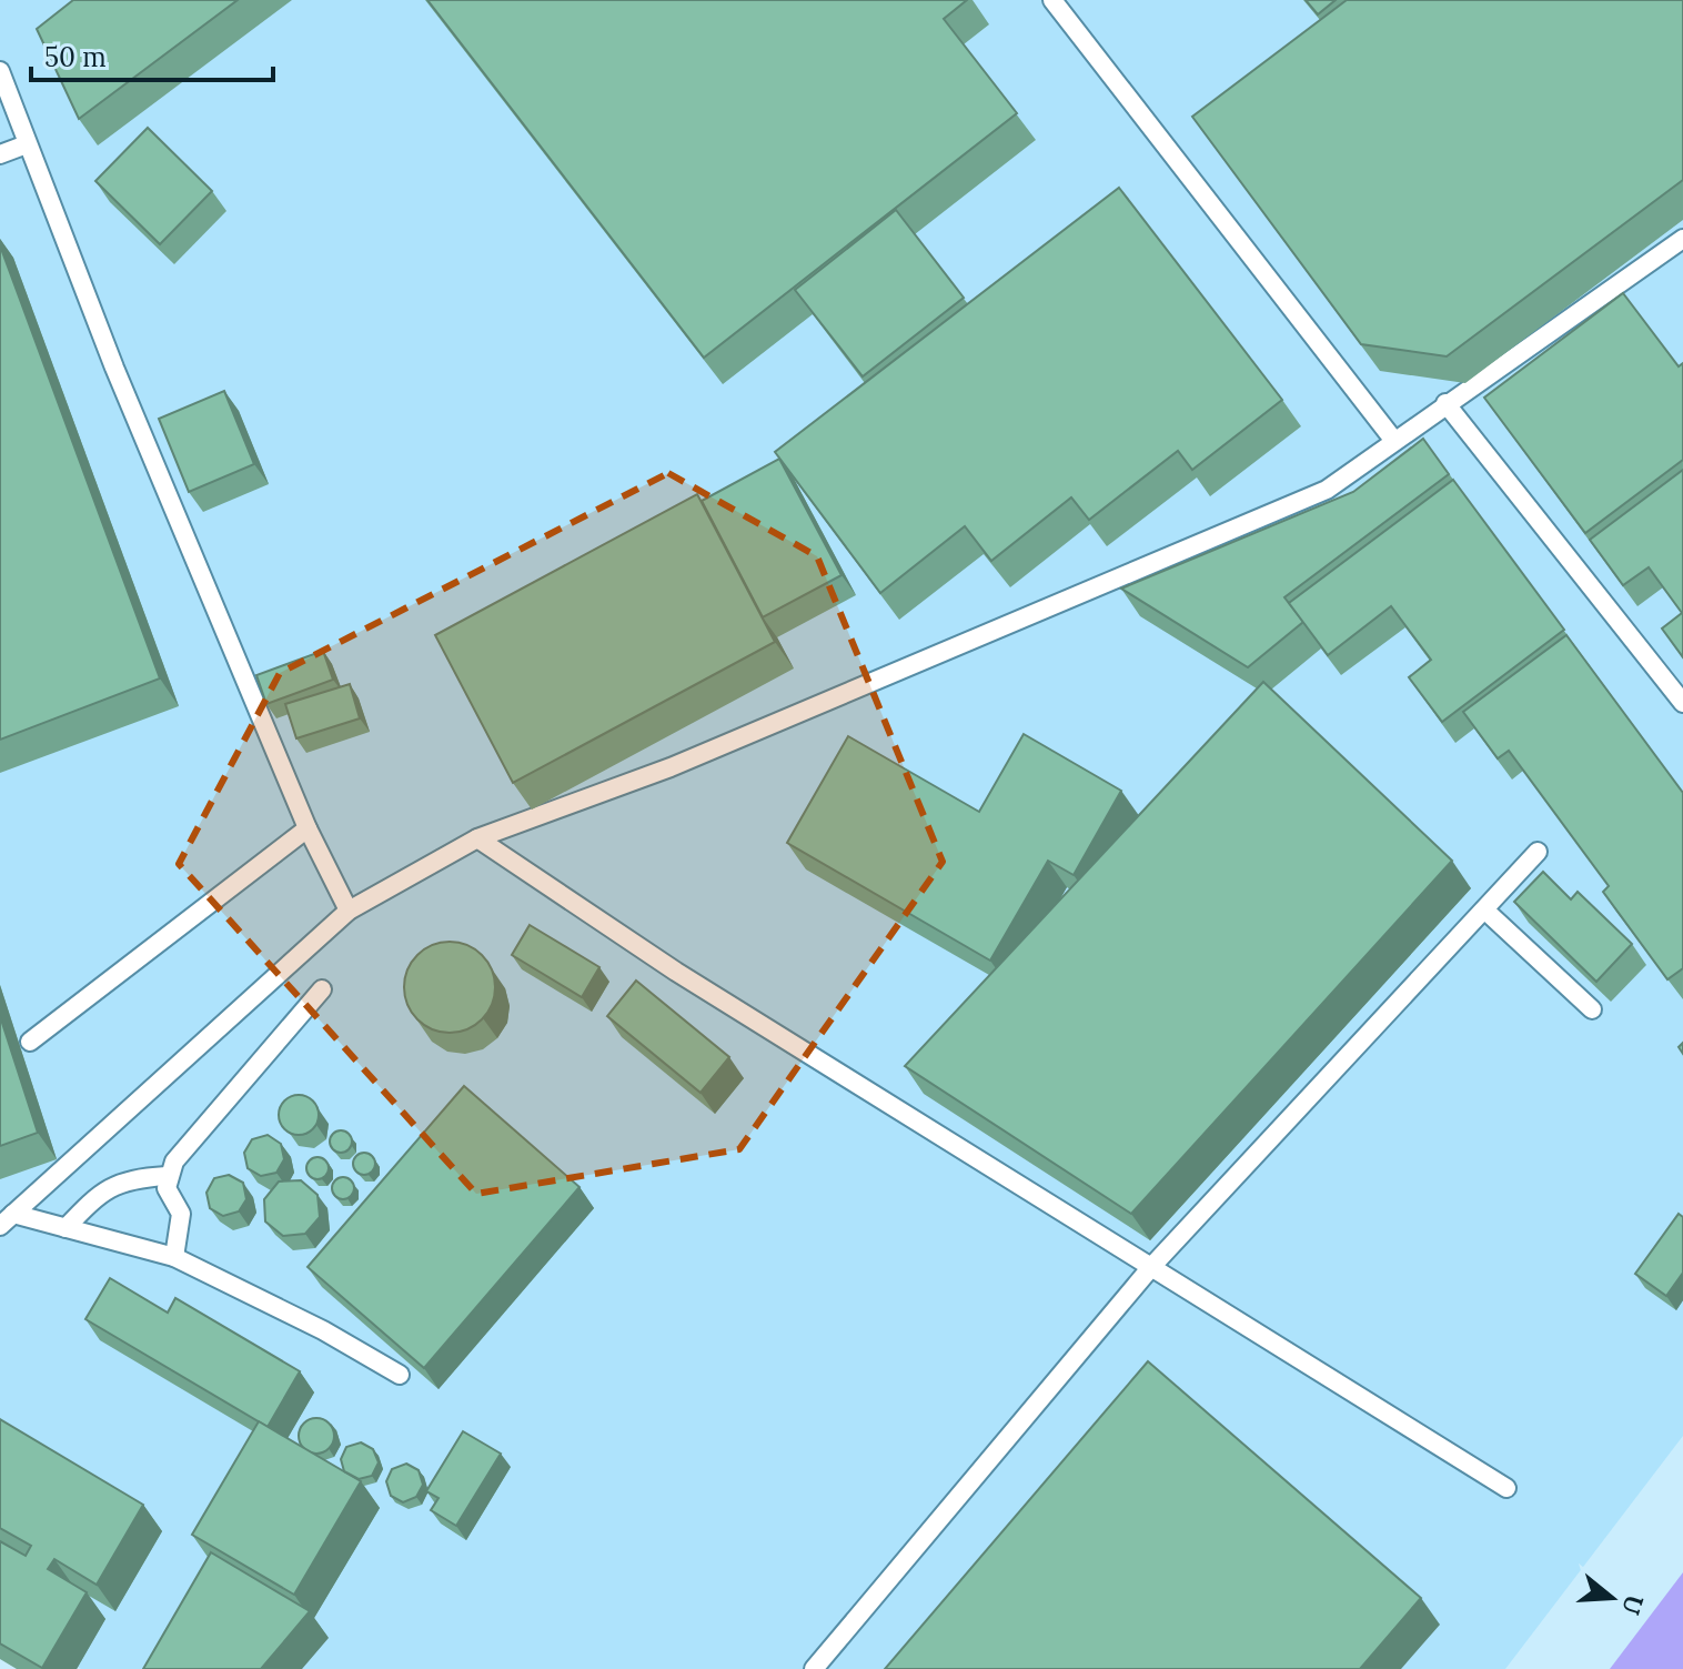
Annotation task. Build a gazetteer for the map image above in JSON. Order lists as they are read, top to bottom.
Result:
{
  "scale_bar": "50 m",
  "north": "right"
}
